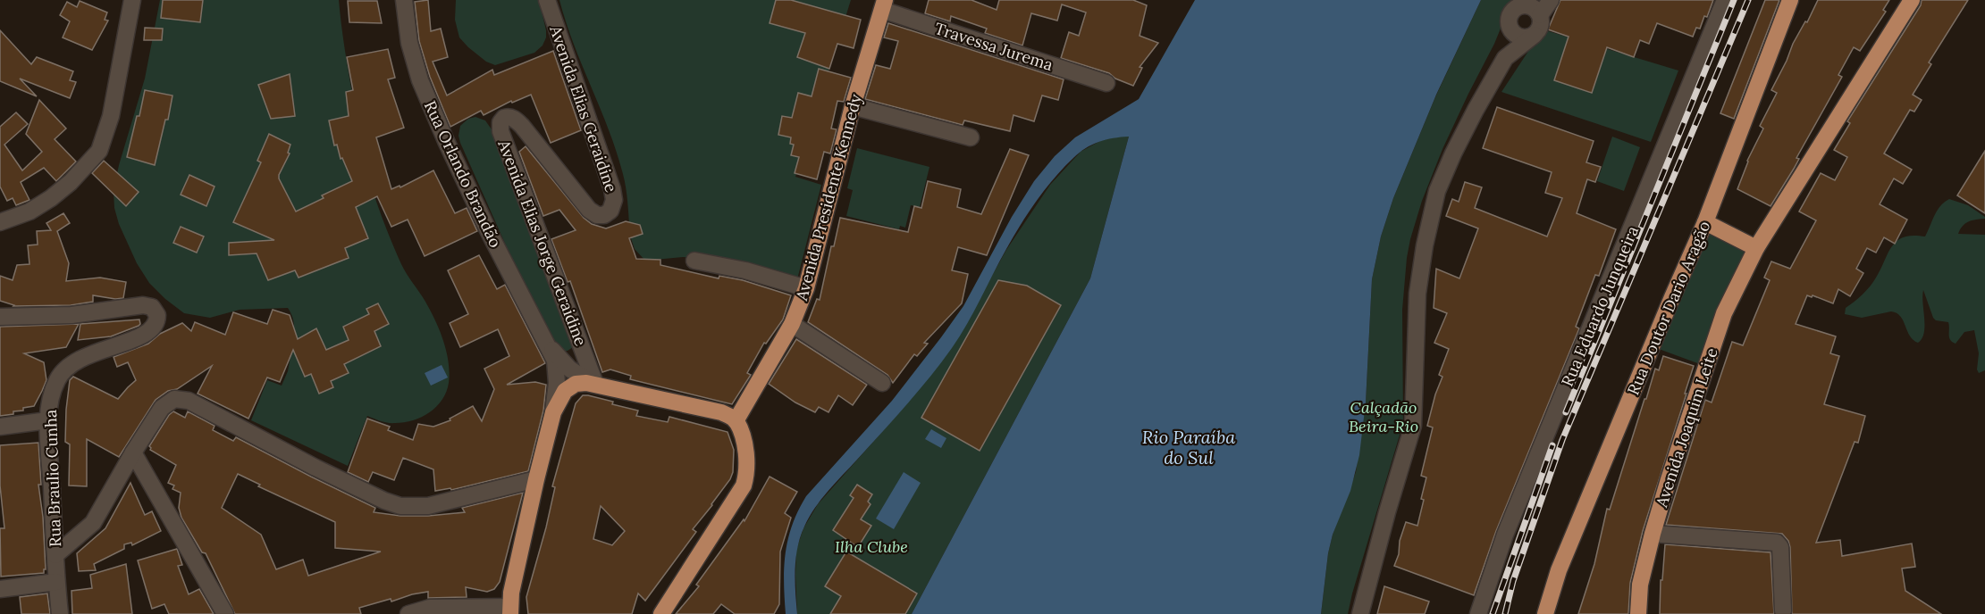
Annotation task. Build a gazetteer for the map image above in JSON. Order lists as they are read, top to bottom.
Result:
{
  "streets": {
    "main road": ["Avenida Presidente Kennedy", "Rua Doutor Dario Aragão", "Avenida Joaquim Leite"],
    "street": [
      "Travessa Jurema",
      "Avenida Elias Geraidine",
      "Rua Orlando Brandão",
      "Avenida Elias Jorge Geraidine",
      "Rua Eduardo Junqueira",
      "Rua Braulio Cunha"
    ]
  },
  "crossings": [
    ["Travessa Jurema", "Avenida Presidente Kennedy"],
    ["Avenida Elias Geraidine", "Avenida Elias Jorge Geraidine"]
  ],
  "water": ["Rio Paraíba do Sul"],
  "parks": ["Calçadão Beira-Rio", "Ilha Clube"]
}
